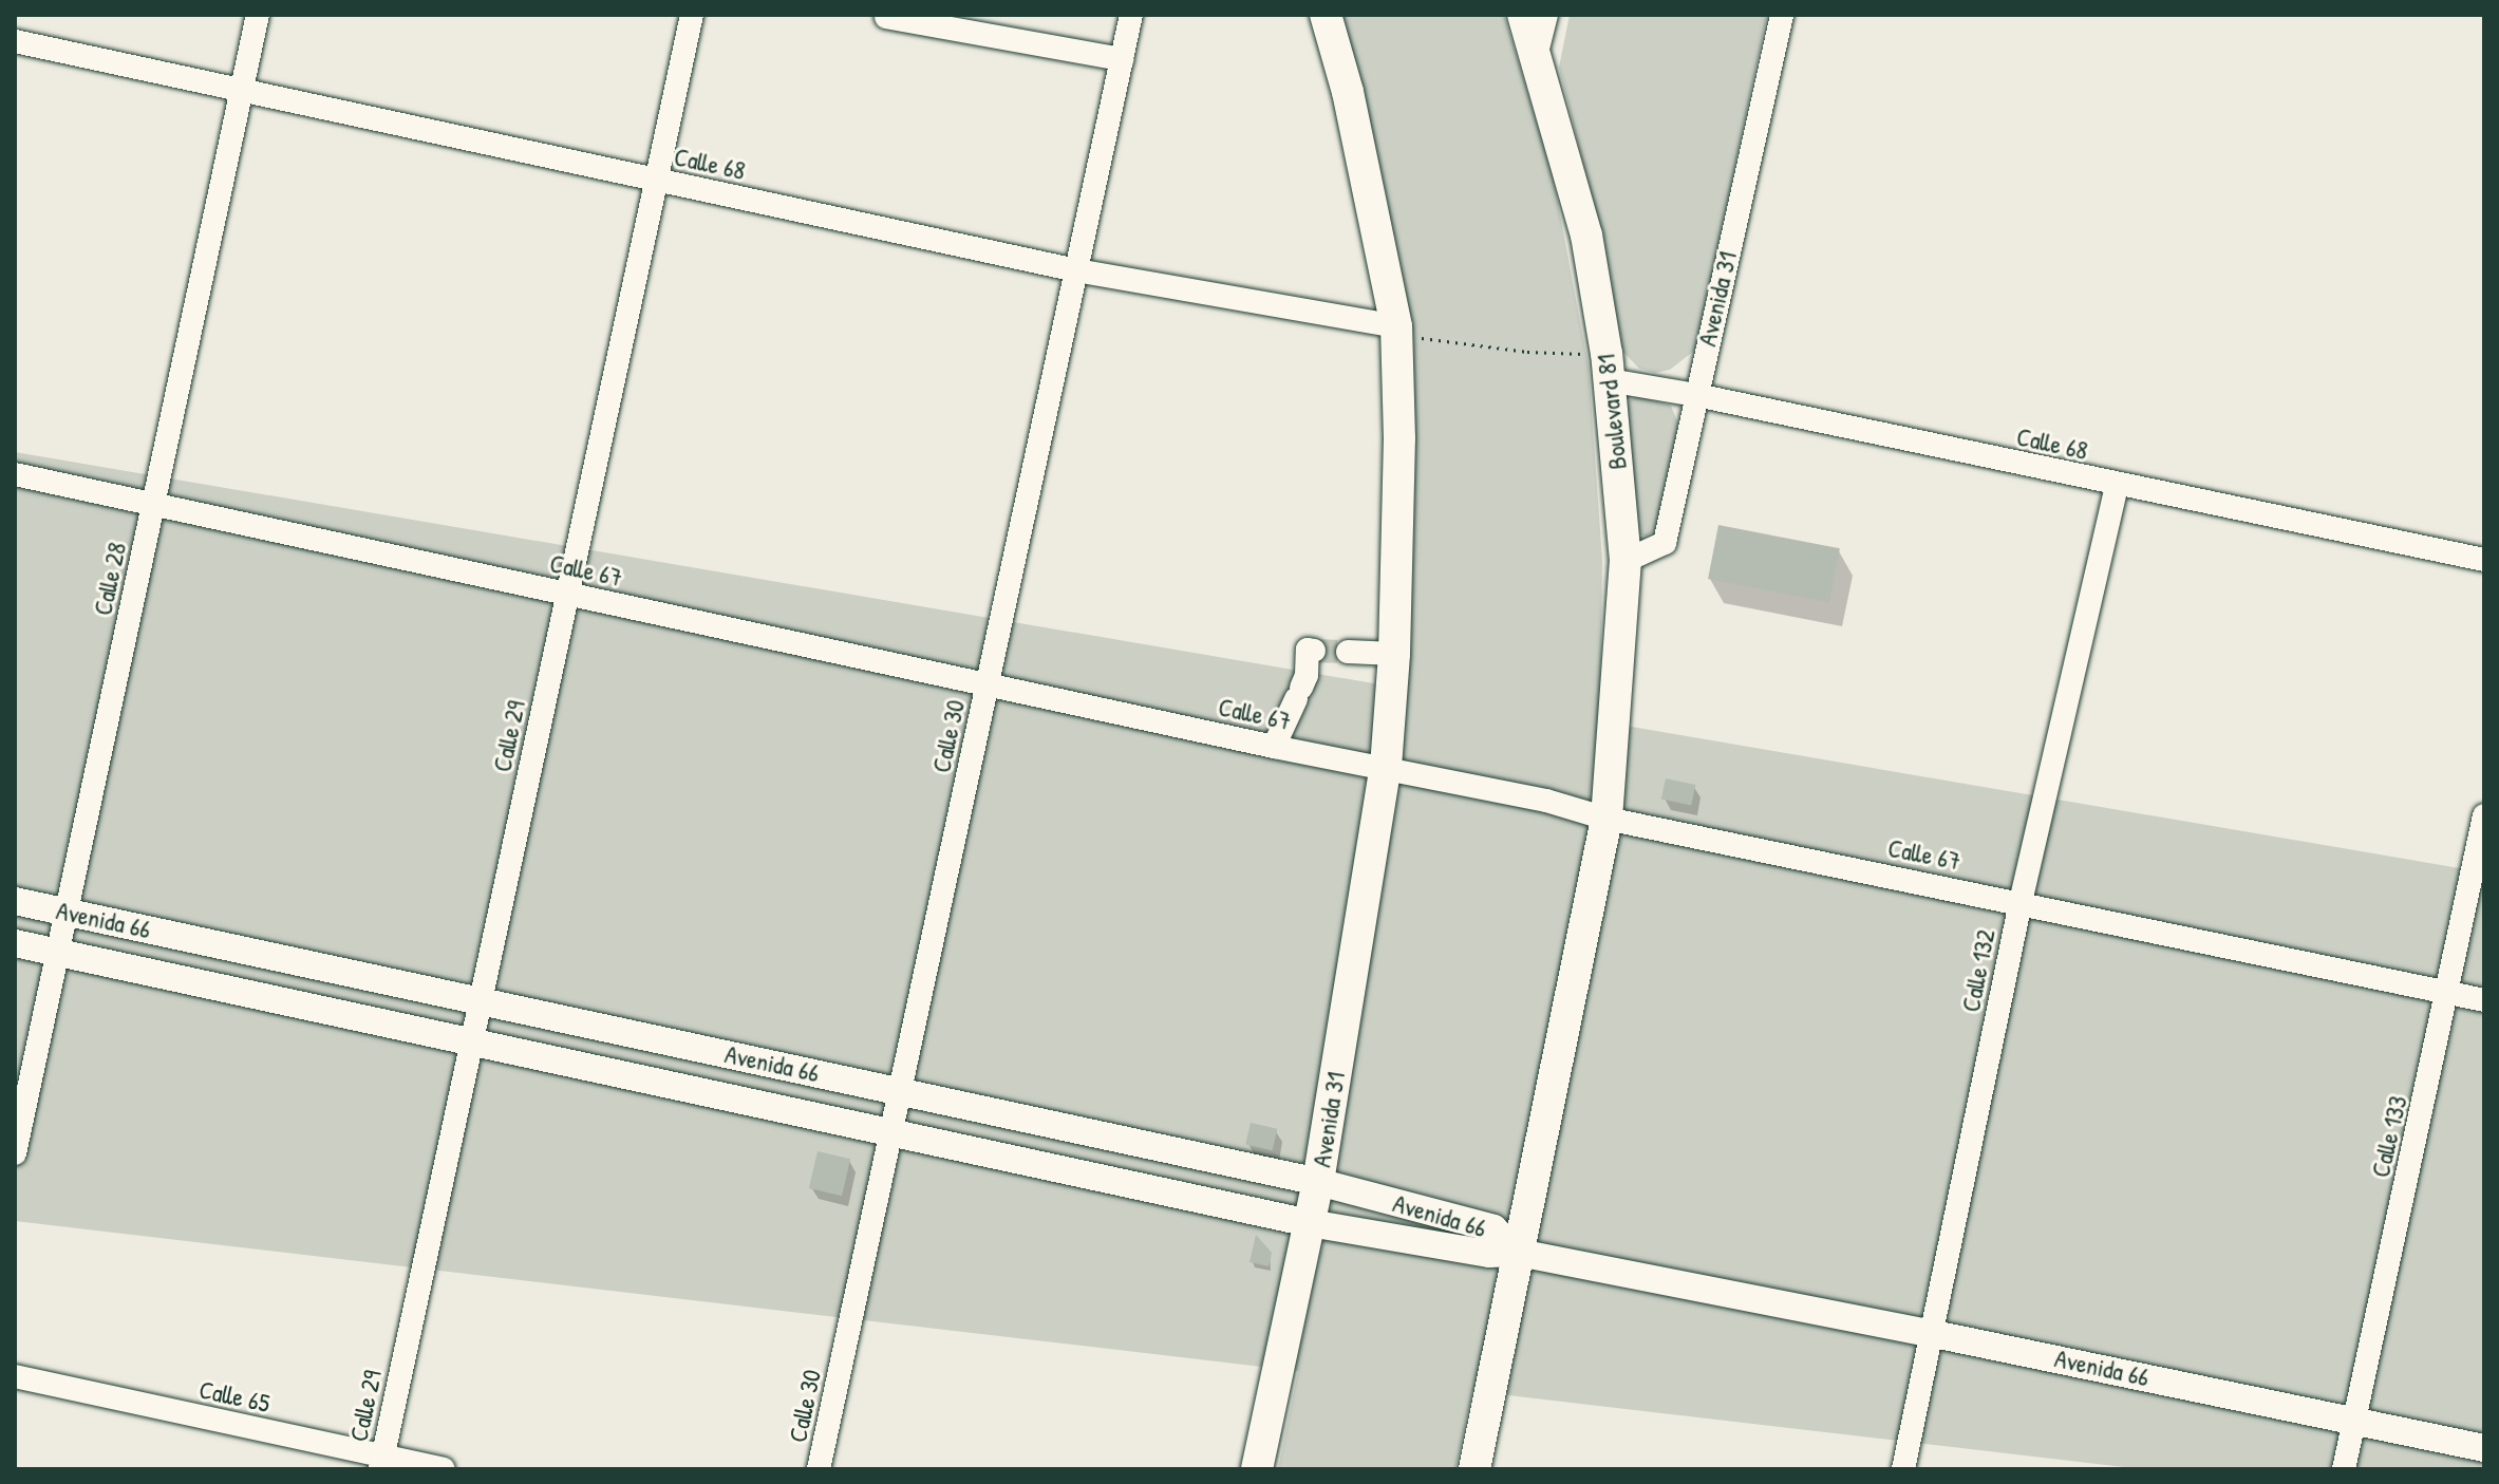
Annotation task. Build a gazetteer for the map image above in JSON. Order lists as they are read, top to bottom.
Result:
{
  "streets": {
    "highway": ["Avenida 31", "Boulevard 81"],
    "main road": ["Avenida 66"],
    "street": [
      "Calle 68",
      "Calle 67",
      "Calle 28",
      "Calle 29",
      "Calle 30",
      "Calle 132",
      "Calle 133",
      "Calle 65"
    ]
  },
  "crossings": [
    ["Calle 68", "Avenida 31"],
    ["Calle 68", "Boulevard 81"],
    ["Calle 68", "Calle 28"],
    ["Calle 68", "Calle 29"],
    ["Calle 68", "Calle 30"],
    ["Calle 68", "Calle 132"],
    ["Avenida 31", "Boulevard 81"],
    ["Avenida 31", "Calle 67"],
    ["Avenida 31", "Avenida 66"],
    ["Boulevard 81", "Calle 67"],
    ["Calle 67", "Calle 28"],
    ["Calle 67", "Calle 29"],
    ["Calle 67", "Calle 30"],
    ["Calle 67", "Calle 132"],
    ["Calle 67", "Calle 133"],
    ["Calle 28", "Avenida 66"],
    ["Calle 29", "Avenida 66"],
    ["Calle 29", "Calle 65"],
    ["Calle 30", "Avenida 66"],
    ["Avenida 66", "Calle 132"],
    ["Avenida 66", "Calle 133"]
  ]
}
